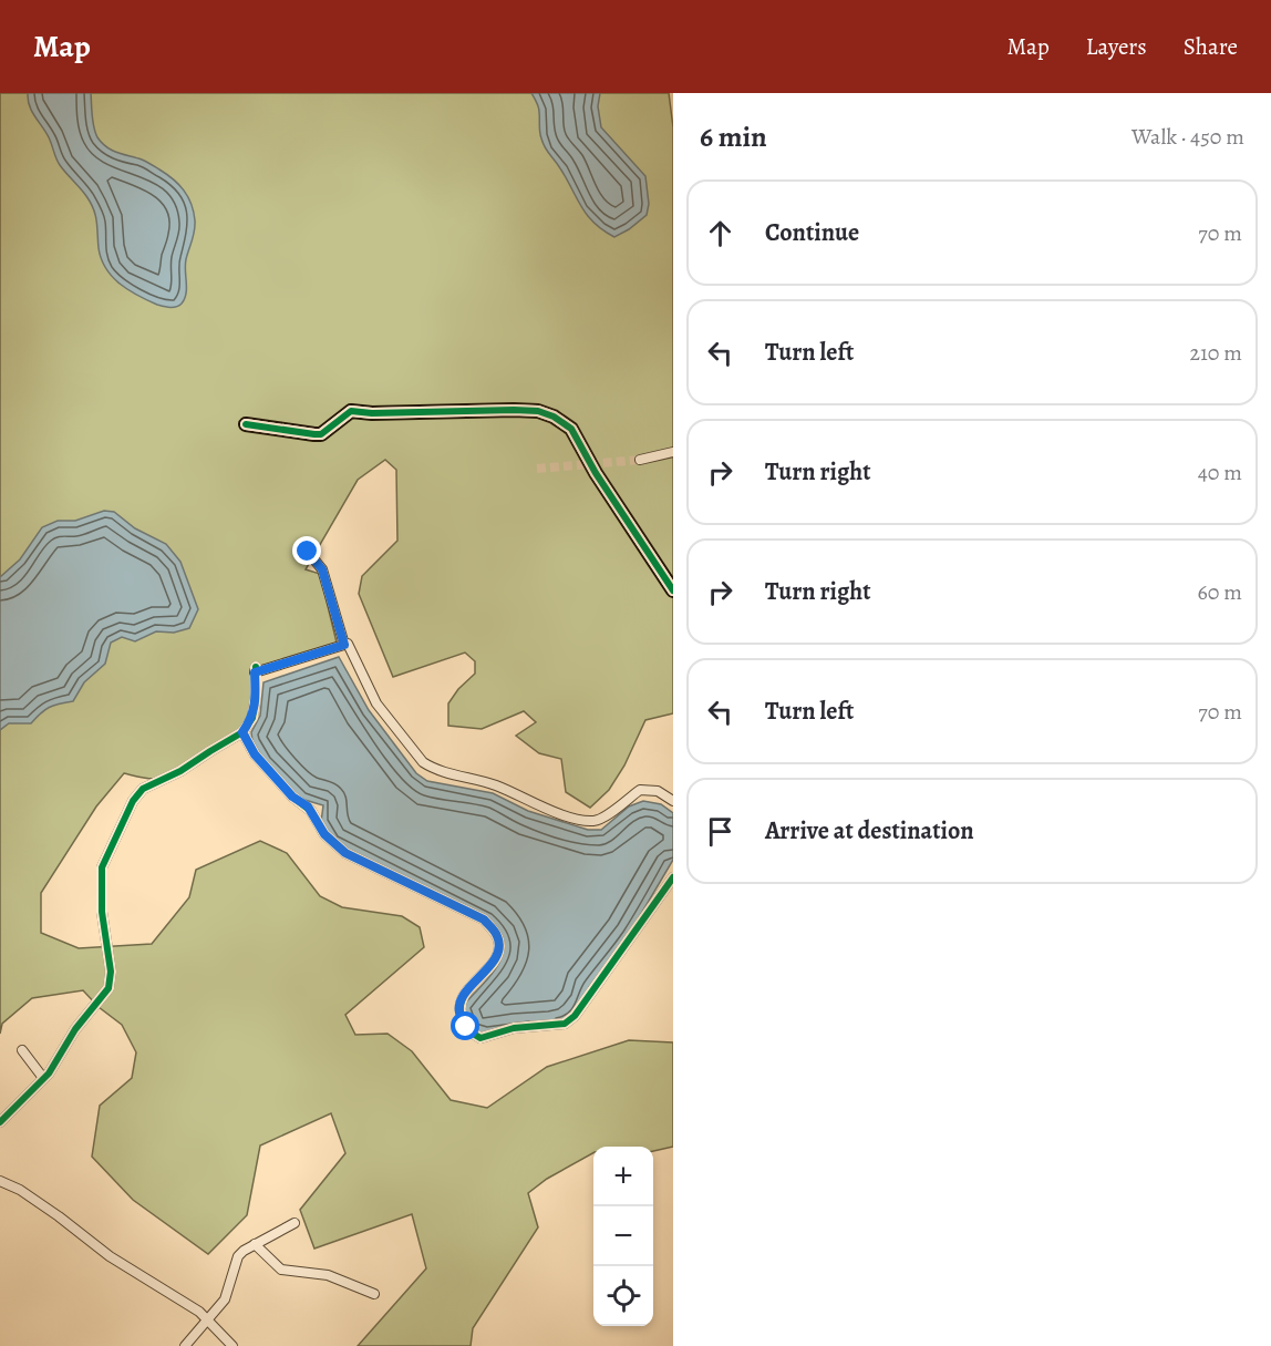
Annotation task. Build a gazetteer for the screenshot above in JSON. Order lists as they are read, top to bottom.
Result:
{
  "page": {
    "header": "Map",
    "nav": ["Map", "Layers", "Share"],
    "heading": ["6 min", "Walk · 450 m"],
    "list": [
      ["Continue", "70 m"],
      ["Turn left", "210 m"],
      ["Turn right", "40 m"],
      ["Turn right", "60 m"],
      ["Turn left", "70 m"],
      "Arrive at destination"
    ],
    "map_buttons": ["+", "−"]
  }
}
